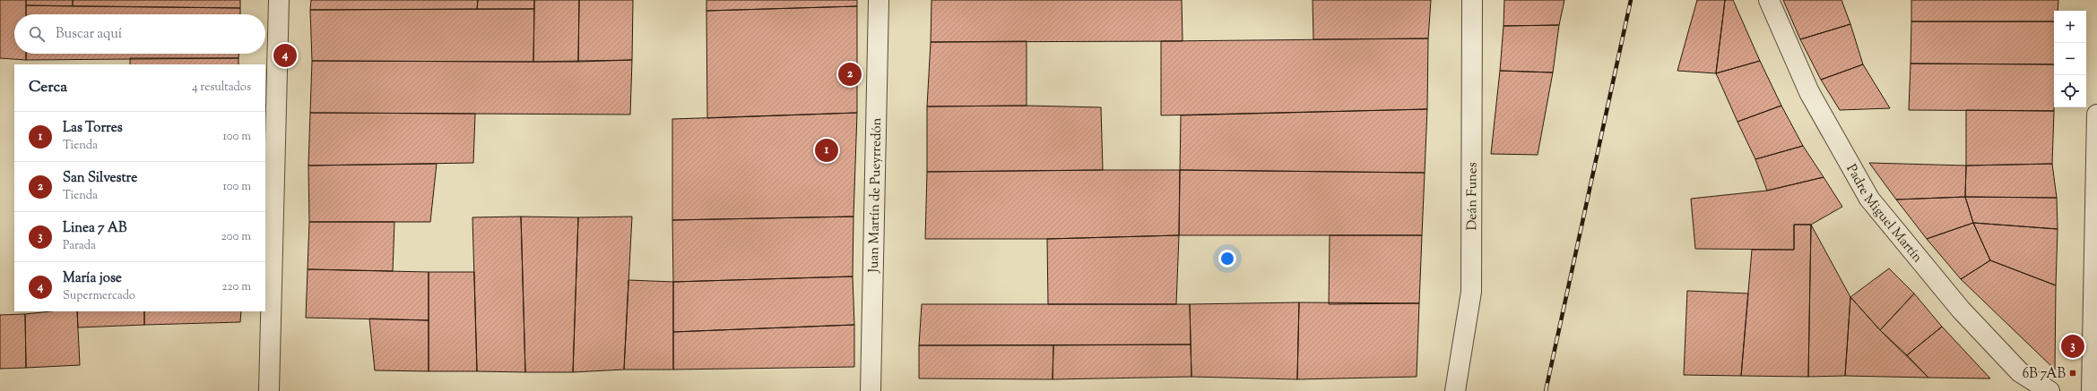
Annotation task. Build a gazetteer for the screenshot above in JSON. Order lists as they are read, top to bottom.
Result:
{
  "streets": {
    "street": ["Juan Martín de Pueyrredón", "Deán Funes", "Padre Miguel Martín"]
  },
  "places": {
    "transit": ["6B 7AB"]
  },
  "page": {
    "map_buttons": ["+", "−"],
    "search": "Buscar aquí",
    "pins": [
      "4",
      "2",
      "1",
      "3"
    ],
    "heading": ["Cerca", "4 resultados"],
    "list": [
      {
        "mark": "1",
        "name": "Las Torres",
        "note": "Tienda",
        "value": "100 m"
      },
      {
        "mark": "2",
        "name": "San Silvestre",
        "note": "Tienda",
        "value": "100 m"
      },
      {
        "mark": "3",
        "name": "Linea 7 AB",
        "note": "Parada",
        "value": "200 m"
      },
      {
        "mark": "4",
        "name": "María jose",
        "note": "Supermercado",
        "value": "220 m"
      }
    ]
  }
}
